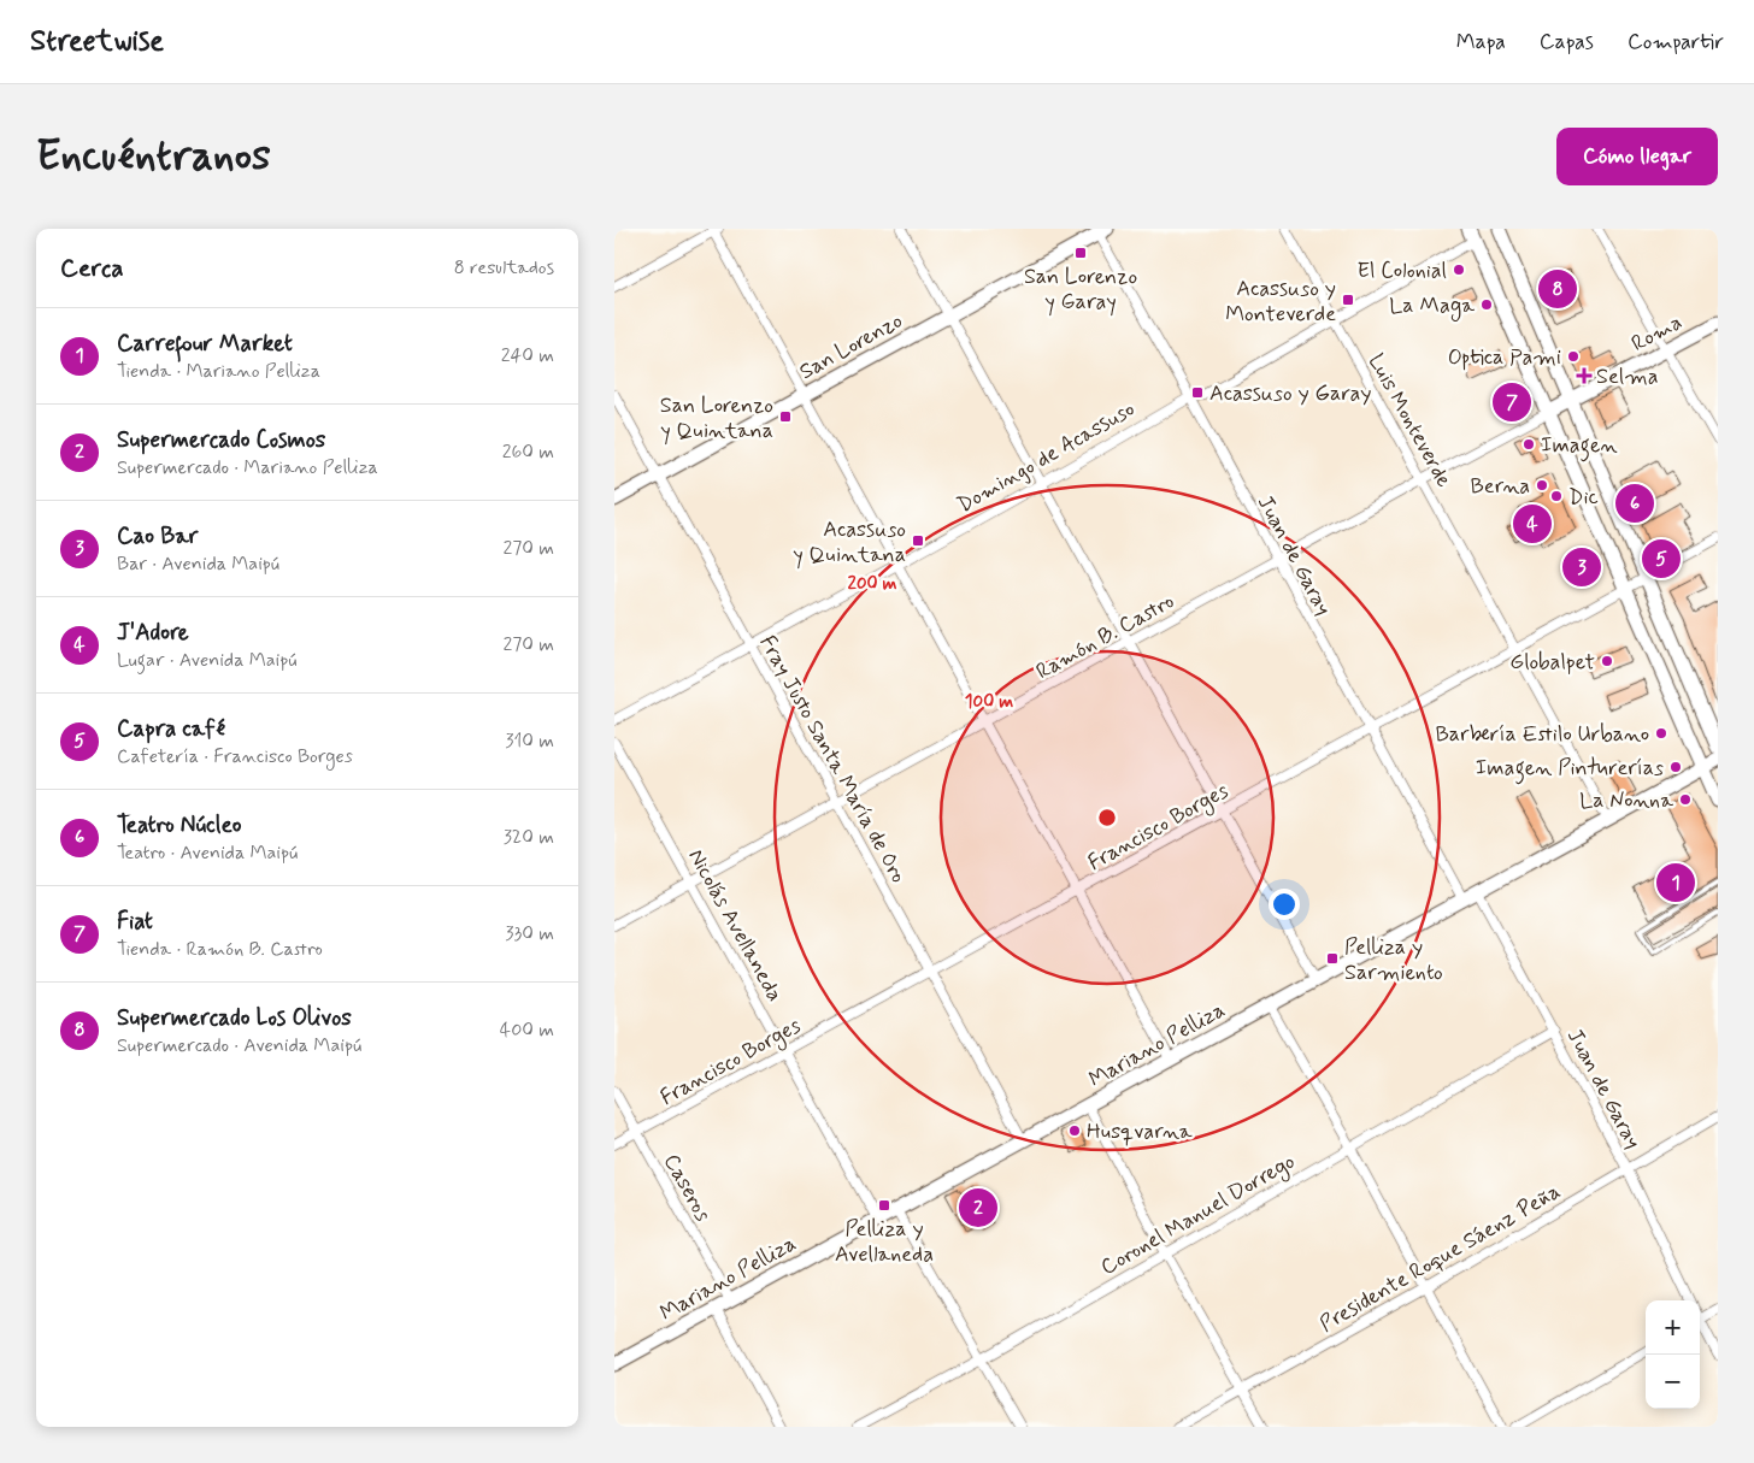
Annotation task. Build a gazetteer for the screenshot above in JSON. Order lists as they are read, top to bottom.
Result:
{
  "streets": {
    "street": [
      "Roma",
      "San Lorenzo",
      "Luis Monteverde",
      "Domingo de Acassuso",
      "Juan de Garay",
      "Ramón B. Castro",
      "Fray Justo Santa María de Oro",
      "Francisco Borges",
      "Nicolás Avellaneda",
      "Mariano Pelliza",
      "Caseros",
      "Coronel Manuel Dorrego",
      "Presidente Roque Sáenz Peña"
    ]
  },
  "crossings": [
    ["Roma", "Ramón B. Castro"],
    ["San Lorenzo", "Juan de Garay"],
    ["San Lorenzo", "Fray Justo Santa María de Oro"],
    ["Luis Monteverde", "Domingo de Acassuso"],
    ["Luis Monteverde", "Ramón B. Castro"],
    ["Luis Monteverde", "Francisco Borges"],
    ["Luis Monteverde", "Mariano Pelliza"],
    ["Domingo de Acassuso", "Juan de Garay"],
    ["Domingo de Acassuso", "Fray Justo Santa María de Oro"],
    ["Juan de Garay", "Ramón B. Castro"],
    ["Juan de Garay", "Francisco Borges"],
    ["Juan de Garay", "Mariano Pelliza"],
    ["Juan de Garay", "Coronel Manuel Dorrego"],
    ["Juan de Garay", "Presidente Roque Sáenz Peña"],
    ["Ramón B. Castro", "Fray Justo Santa María de Oro"],
    ["Ramón B. Castro", "Nicolás Avellaneda"],
    ["Fray Justo Santa María de Oro", "Francisco Borges"],
    ["Fray Justo Santa María de Oro", "Mariano Pelliza"],
    ["Francisco Borges", "Nicolás Avellaneda"],
    ["Francisco Borges", "Caseros"],
    ["Nicolás Avellaneda", "Mariano Pelliza"],
    ["Mariano Pelliza", "Caseros"]
  ],
  "places": {
    "transit": [
      "San Lorenzo y Garay",
      "Acassuso y Monteverde",
      "Acassuso y Garay",
      "San Lorenzo y Quintana",
      "Acassuso y Quintana",
      "Pelliza y Sarmiento",
      "Pelliza y Avellaneda"
    ],
    "other": [
      "El Colonial",
      "La Maga",
      "Optica Pami",
      "Imagen",
      "Berna",
      "Dic",
      "Globalpet",
      "Barbería Estilo Urbano",
      "Imagen Pinturerías",
      "La Nonna",
      "Husqvarna"
    ],
    "health": ["Selma"]
  },
  "page": {
    "header": "Streetwise",
    "nav": ["Mapa", "Capas", "Compartir"],
    "buttons": "Cómo llegar",
    "title": "Encuéntranos",
    "heading": ["Cerca", "8 resultados"],
    "pins": [
      "8",
      "7",
      "6",
      "4",
      "5",
      "3",
      "1",
      "2"
    ],
    "list": [
      {
        "mark": "1",
        "name": "Carrefour Market",
        "note": "Tienda · Mariano Pelliza",
        "value": "240 m"
      },
      {
        "mark": "2",
        "name": "Supermercado Cosmos",
        "note": "Supermercado · Mariano Pelliza",
        "value": "260 m"
      },
      {
        "mark": "3",
        "name": "Cao Bar",
        "note": "Bar · Avenida Maipú",
        "value": "270 m"
      },
      {
        "mark": "4",
        "name": "J'Adore",
        "note": "Lugar · Avenida Maipú",
        "value": "270 m"
      },
      {
        "mark": "5",
        "name": "Capra café",
        "note": "Cafetería · Francisco Borges",
        "value": "310 m"
      },
      {
        "mark": "6",
        "name": "Teatro Núcleo",
        "note": "Teatro · Avenida Maipú",
        "value": "320 m"
      },
      {
        "mark": "7",
        "name": "Fiat",
        "note": "Tienda · Ramón B. Castro",
        "value": "330 m"
      },
      {
        "mark": "8",
        "name": "Supermercado Los Olivos",
        "note": "Supermercado · Avenida Maipú",
        "value": "400 m"
      }
    ],
    "map_buttons": ["+", "−"]
  },
  "rings": ["200 m", "100 m"]
}
